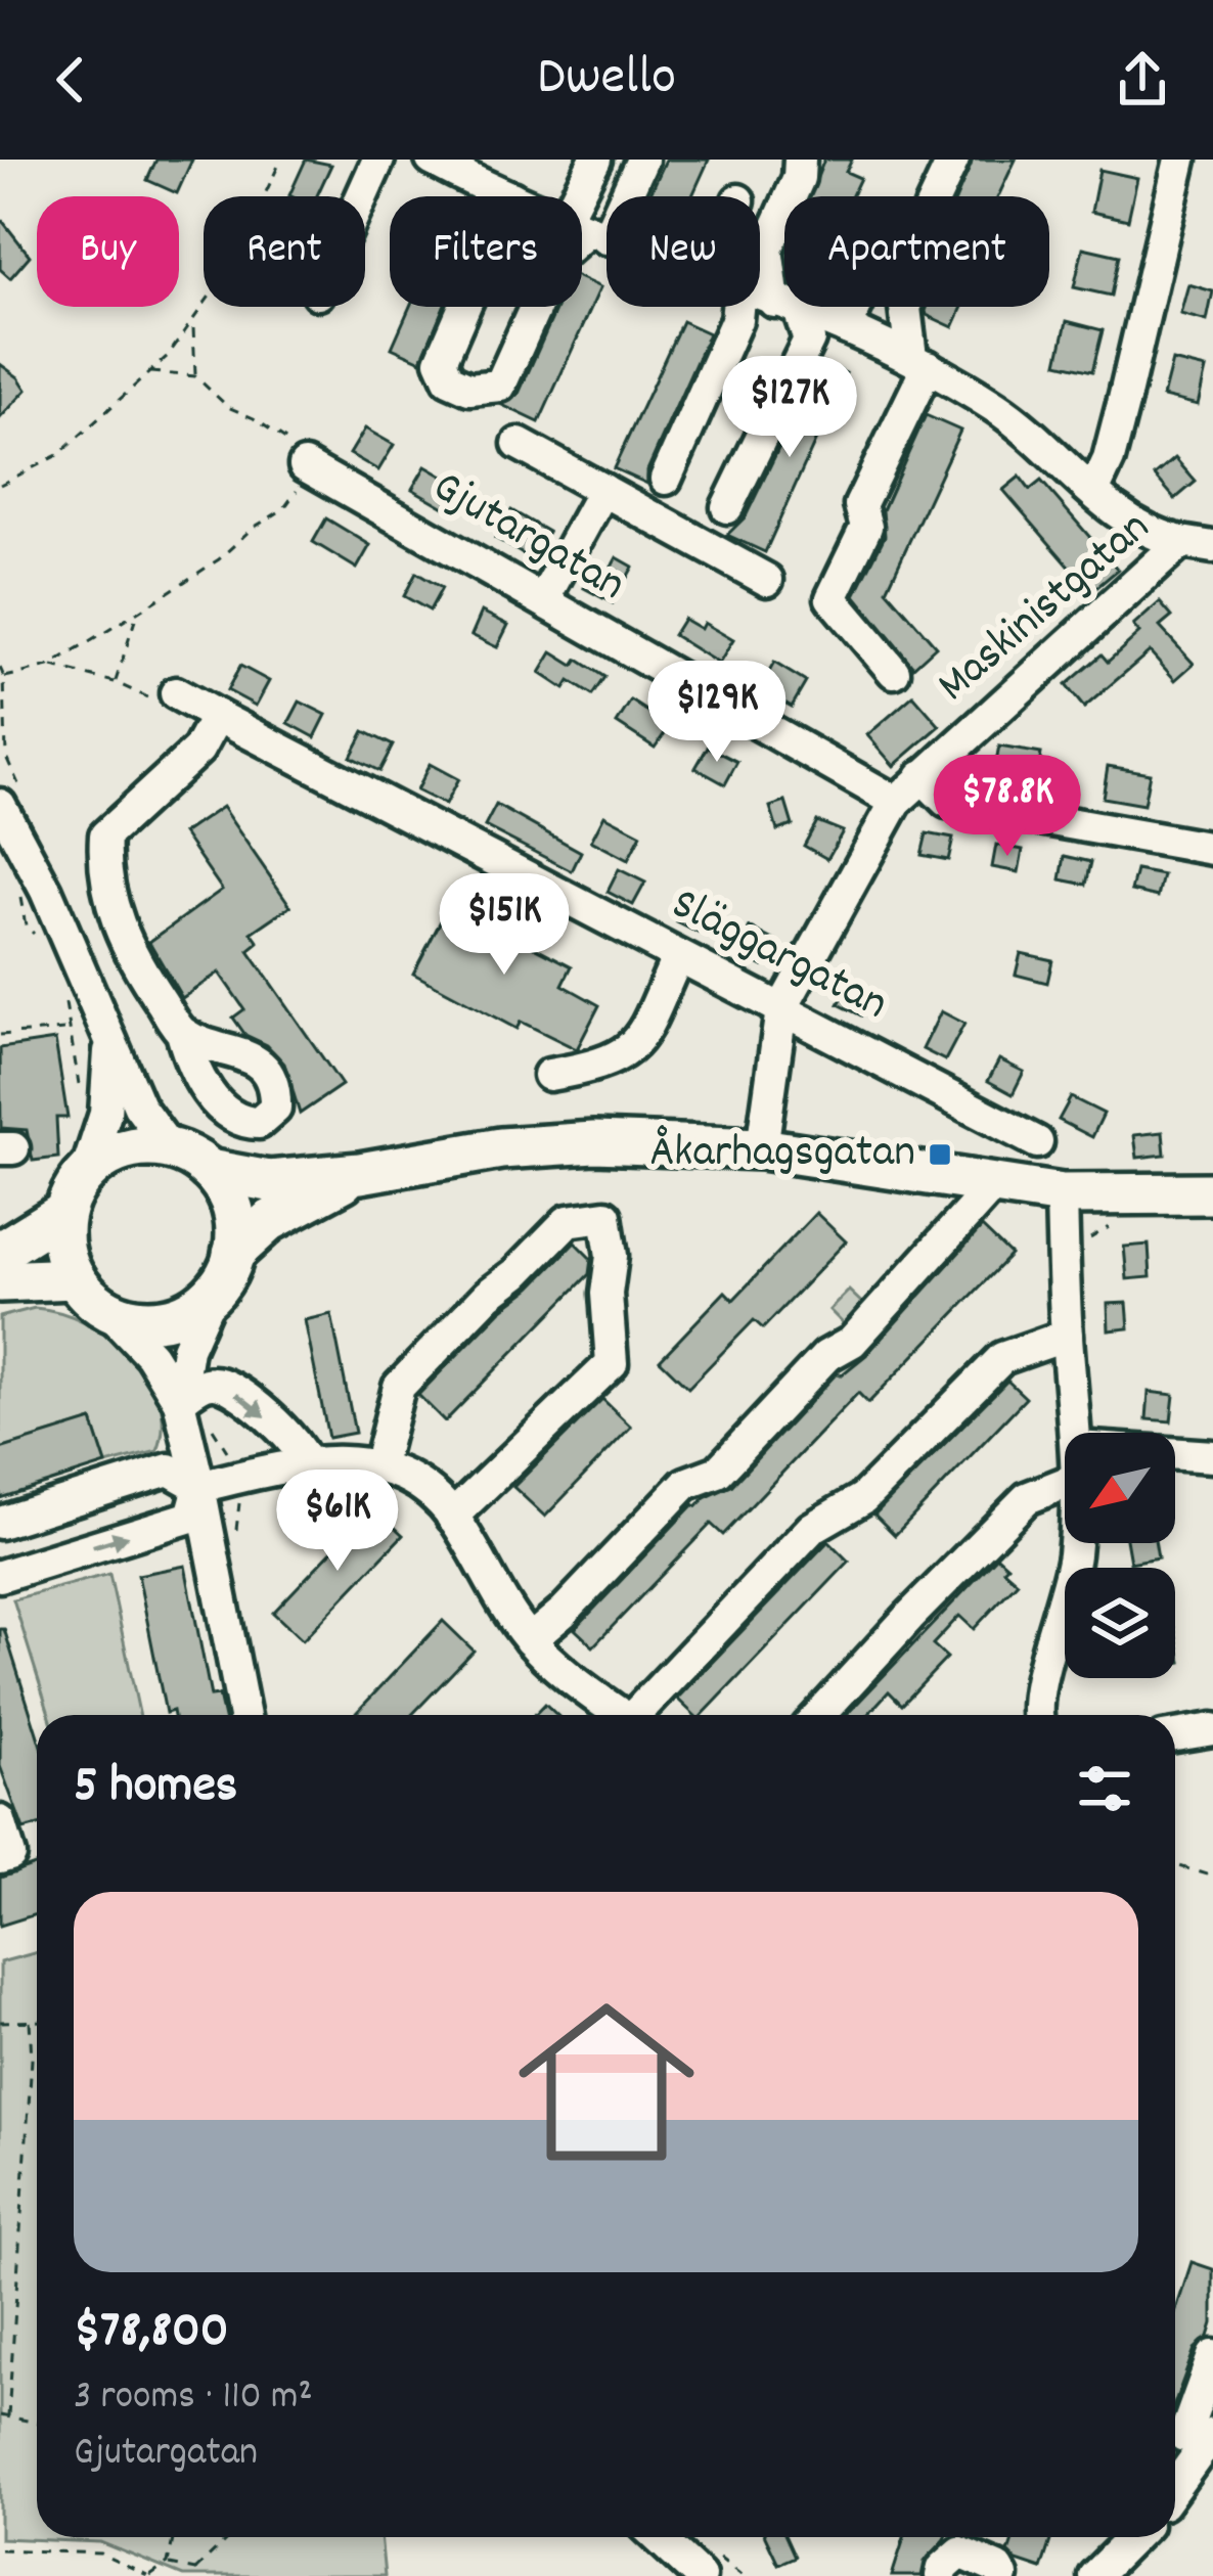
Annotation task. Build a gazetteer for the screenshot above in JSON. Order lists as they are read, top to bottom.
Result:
{
  "streets": {
    "street": ["Gjutargatan", "Maskinistgatan", "Släggargatan"]
  },
  "crossings": [
    ["Gjutargatan", "Maskinistgatan"],
    ["Maskinistgatan", "Släggargatan"]
  ],
  "places": {
    "transit": ["Åkarhagsgatan"]
  },
  "north": "bottom left",
  "page": {
    "header": "Dwello",
    "chip": [
      "Buy",
      "Rent",
      "Filters",
      "New",
      "Apartment"
    ],
    "price": [
      "$127K",
      "$129K",
      "$78.8K",
      "$151K",
      "$61K"
    ],
    "heading": "5 homes",
    "list": [
      {
        "name": "$78,800",
        "note": "3 rooms · 110 m² · Gjutargatan"
      }
    ]
  }
}
